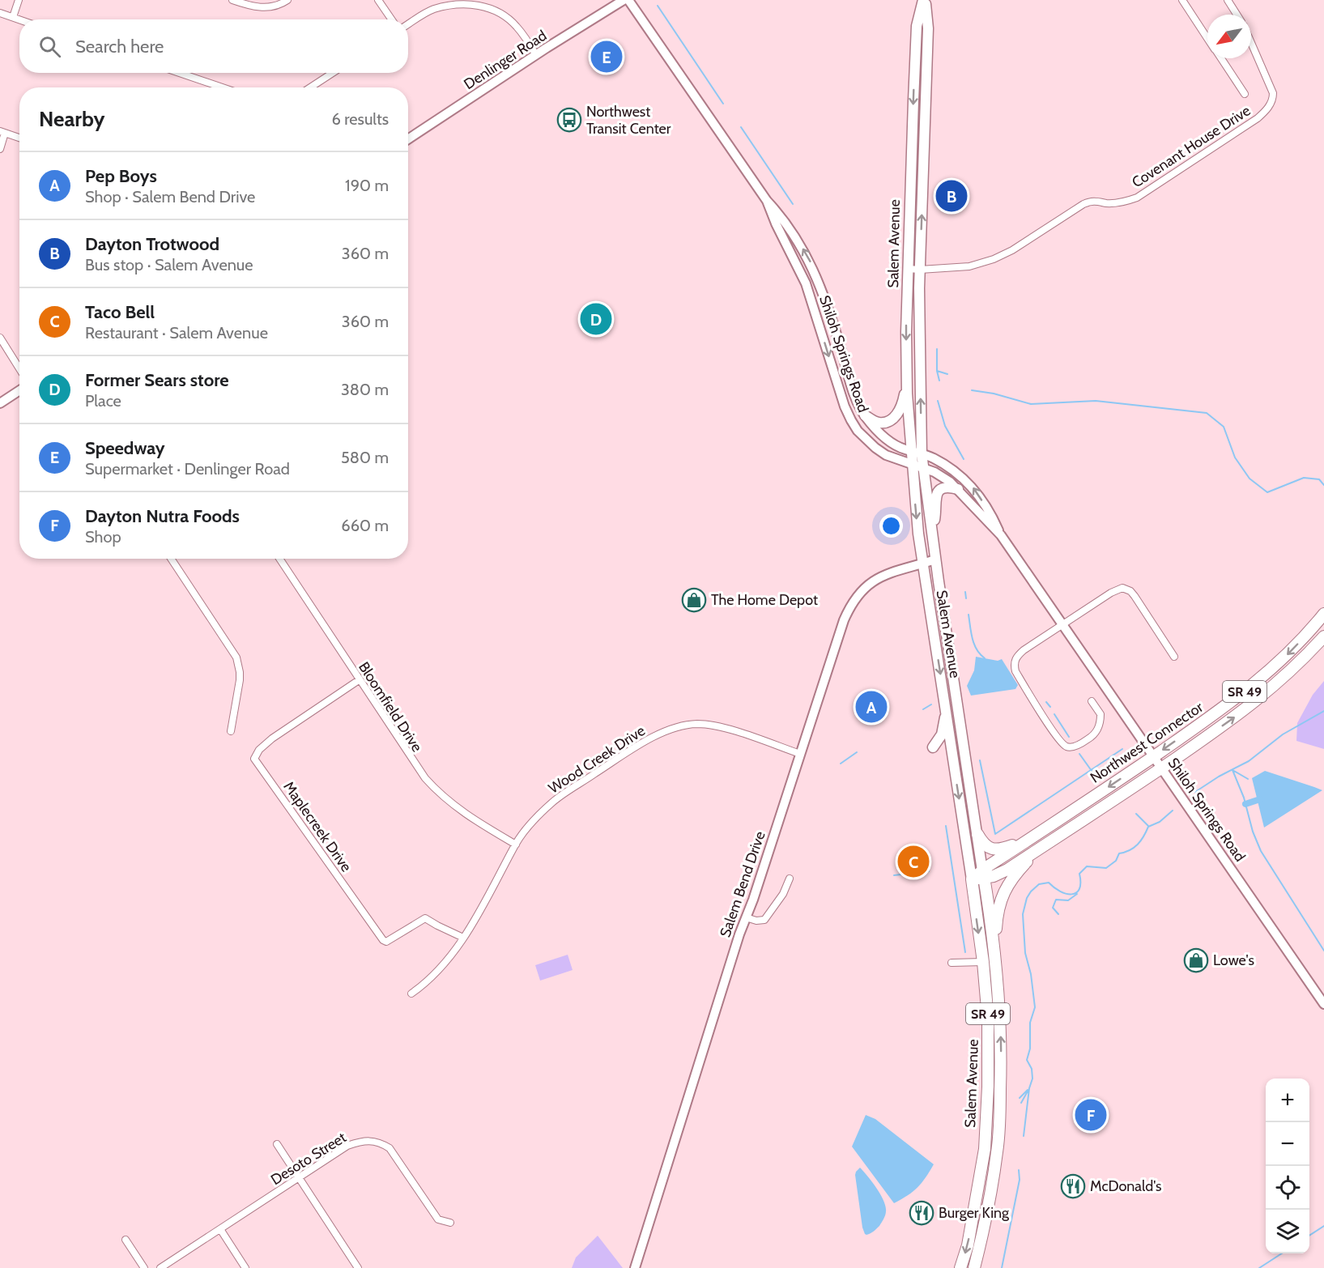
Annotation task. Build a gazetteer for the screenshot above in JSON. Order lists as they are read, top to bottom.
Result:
{
  "streets": {
    "highway": ["Salem Avenue", "SR 49", "Northwest Connector"],
    "street": [
      "Denlinger Road",
      "Covenant House Drive",
      "Shiloh Springs Road",
      "Bloomfield Drive",
      "Wood Creek Drive",
      "Maplecreek Drive",
      "Salem Bend Drive",
      "Desoto Street"
    ]
  },
  "crossings": [
    ["Covenant House Drive", "Salem Avenue"],
    ["Salem Avenue", "Shiloh Springs Road"],
    ["Salem Avenue", "SR 49"],
    ["Salem Avenue", "Northwest Connector"],
    ["Salem Avenue", "Salem Bend Drive"],
    ["Shiloh Springs Road", "Northwest Connector"],
    ["SR 49", "Northwest Connector"],
    ["Bloomfield Drive", "Wood Creek Drive"],
    ["Bloomfield Drive", "Maplecreek Drive"],
    ["Wood Creek Drive", "Maplecreek Drive"],
    ["Wood Creek Drive", "Salem Bend Drive"]
  ],
  "places": {
    "bus stop": ["Northwest Transit Center"],
    "shop": ["The Home Depot", "Lowe's"],
    "restaurant": ["McDonald's", "Burger King"]
  },
  "north": "bottom left",
  "page": {
    "search": "Search here",
    "pins": [
      "E",
      "B",
      "D",
      "A",
      "C",
      "F"
    ],
    "heading": ["Nearby", "6 results"],
    "list": [
      {
        "mark": "A",
        "name": "Pep Boys",
        "note": "Shop · Salem Bend Drive",
        "value": "190 m"
      },
      {
        "mark": "B",
        "name": "Dayton Trotwood",
        "note": "Bus stop · Salem Avenue",
        "value": "360 m"
      },
      {
        "mark": "C",
        "name": "Taco Bell",
        "note": "Restaurant · Salem Avenue",
        "value": "360 m"
      },
      {
        "mark": "D",
        "name": "Former Sears store",
        "note": "Place",
        "value": "380 m"
      },
      {
        "mark": "E",
        "name": "Speedway",
        "note": "Supermarket · Denlinger Road",
        "value": "580 m"
      },
      {
        "mark": "F",
        "name": "Dayton Nutra Foods",
        "note": "Shop",
        "value": "660 m"
      }
    ],
    "map_buttons": ["+", "−"]
  }
}
